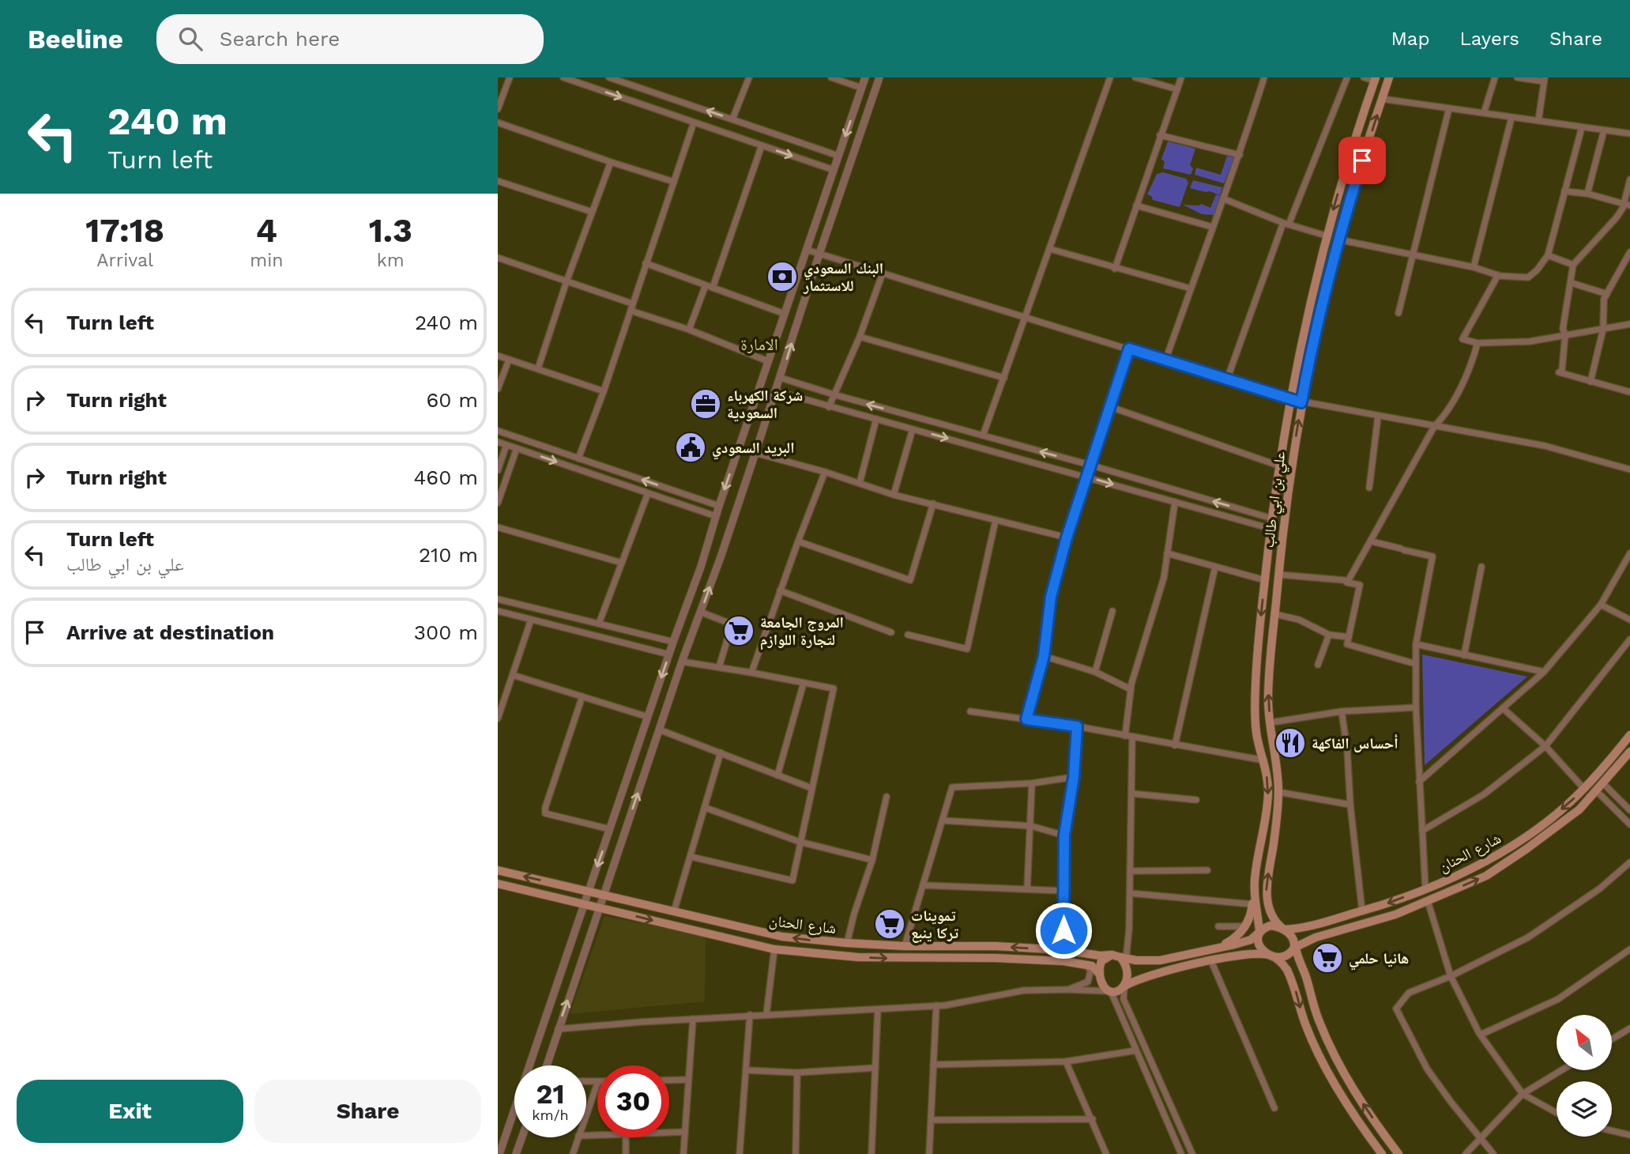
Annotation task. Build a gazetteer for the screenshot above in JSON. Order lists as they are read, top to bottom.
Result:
{
  "streets": {
    "main road": ["علي بن ابي طالب", "شارع الحنان"]
  },
  "crossings": [
    ["علي بن ابي طالب", "شارع الحنان"]
  ],
  "districts": ["الامارة"],
  "places": {
    "bank": ["البنك السعودي للاستثمار"],
    "office": ["شركة الكهرباء السعودية"],
    "public building": ["البريد السعودي"],
    "supermarket": ["المروج الجامعة لتجارة اللوازم", "تموينات تركا ينبع", "هانيا حلمي"],
    "restaurant": ["أحساس الفاكهة"]
  },
  "north": "top left",
  "page": {
    "header": "Beeline",
    "search": "Search here",
    "nav": ["Map", "Layers", "Share"],
    "turn": ["240 m", "Turn left"],
    "eta": [
      "17:18",
      "Arrival",
      "4",
      "min",
      "1.3",
      "km"
    ],
    "list": [
      {
        "name": "Turn left",
        "value": "240 m"
      },
      {
        "name": "Turn right",
        "value": "60 m"
      },
      {
        "name": "Turn right",
        "value": "460 m"
      },
      {
        "name": "Turn left",
        "note": "علي بن ابي طالب",
        "value": "210 m"
      },
      {
        "name": "Arrive at destination",
        "value": "300 m"
      }
    ],
    "speed": "21 km/h",
    "limit": "30",
    "buttons": ["Exit", "Share"]
  }
}
